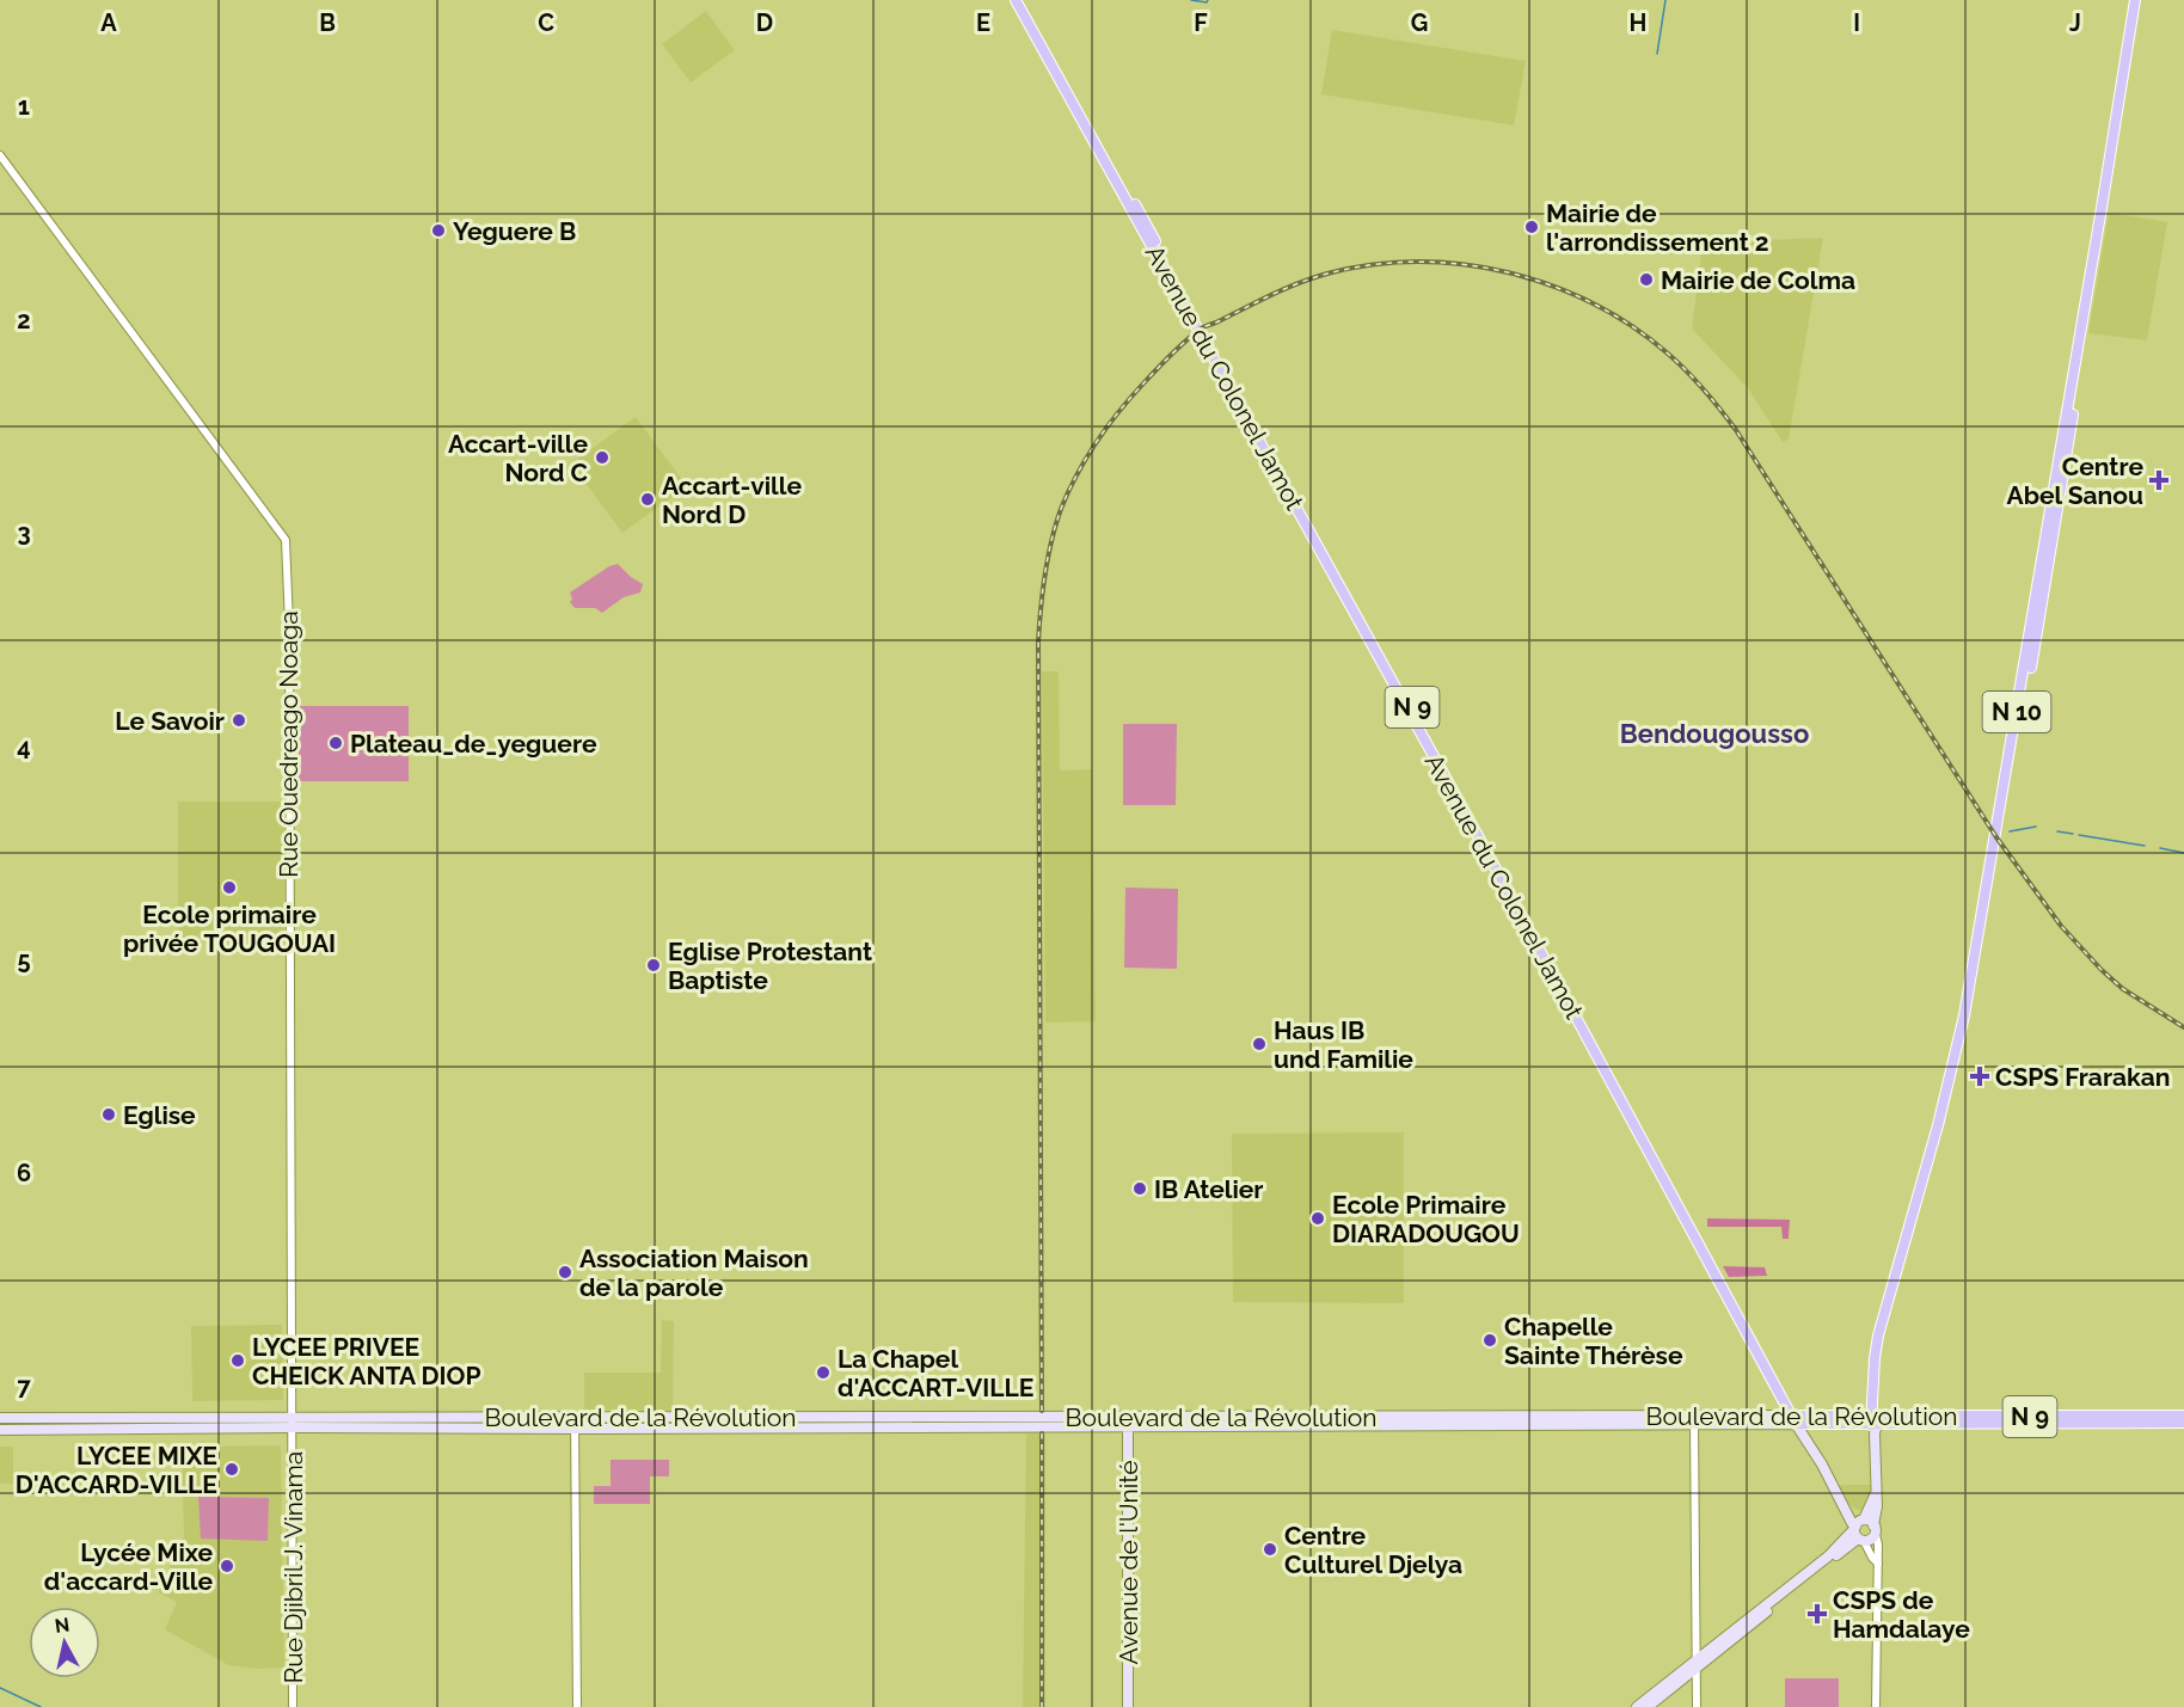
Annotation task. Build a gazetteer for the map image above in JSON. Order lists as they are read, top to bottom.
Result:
{
  "streets": {
    "main road": [
      "Avenue du Colonel Jamot",
      "N 9",
      "N 10",
      "Boulevard de la Révolution",
      "Avenue de l'Unité"
    ],
    "street": ["Rue Ouedreago Noaga", "Rue Djibril J. Vinama"]
  },
  "crossings": [
    ["Avenue du Colonel Jamot", "N 10"],
    ["Avenue du Colonel Jamot", "Boulevard de la Révolution"],
    ["N 10", "Boulevard de la Révolution"],
    ["Rue Ouedreago Noaga", "Boulevard de la Révolution"],
    ["Rue Ouedreago Noaga", "Rue Djibril J. Vinama"],
    ["Boulevard de la Révolution", "Avenue de l'Unité"],
    ["Boulevard de la Révolution", "Rue Djibril J. Vinama"]
  ],
  "districts": ["Bendougousso"],
  "places": {
    "other": [
      "Mairie de l'arrondissement 2",
      "Yeguere B",
      "Mairie de Colma",
      "Accart-ville Nord C",
      "Accart-ville Nord D",
      "Le Savoir",
      "Plateau_de_yeguere",
      "Ecole primaire privée TOUGOUAI",
      "Eglise Protestant Baptiste",
      "Haus IB und Familie",
      "Eglise",
      "IB Atelier",
      "Ecole Primaire DIARADOUGOU",
      "Association Maison de la parole",
      "Chapelle Sainte Thérèse",
      "LYCEE PRIVEE CHEICK ANTA DIOP",
      "La Chapel d'ACCART-VILLE",
      "LYCEE MIXE D'ACCARD-VILLE",
      "Centre Culturel Djelya",
      "Lycée Mixe d'accard-Ville"
    ],
    "health": ["Centre Abel Sanou", "CSPS Frarakan", "CSPS de Hamdalaye"]
  },
  "north": "top",
  "grid": {
    "columns": [
      "A",
      "B",
      "C",
      "D",
      "E",
      "F",
      "G",
      "H",
      "I",
      "J"
    ],
    "rows": [
      "1",
      "2",
      "3",
      "4",
      "5",
      "6",
      "7"
    ]
  }
}
